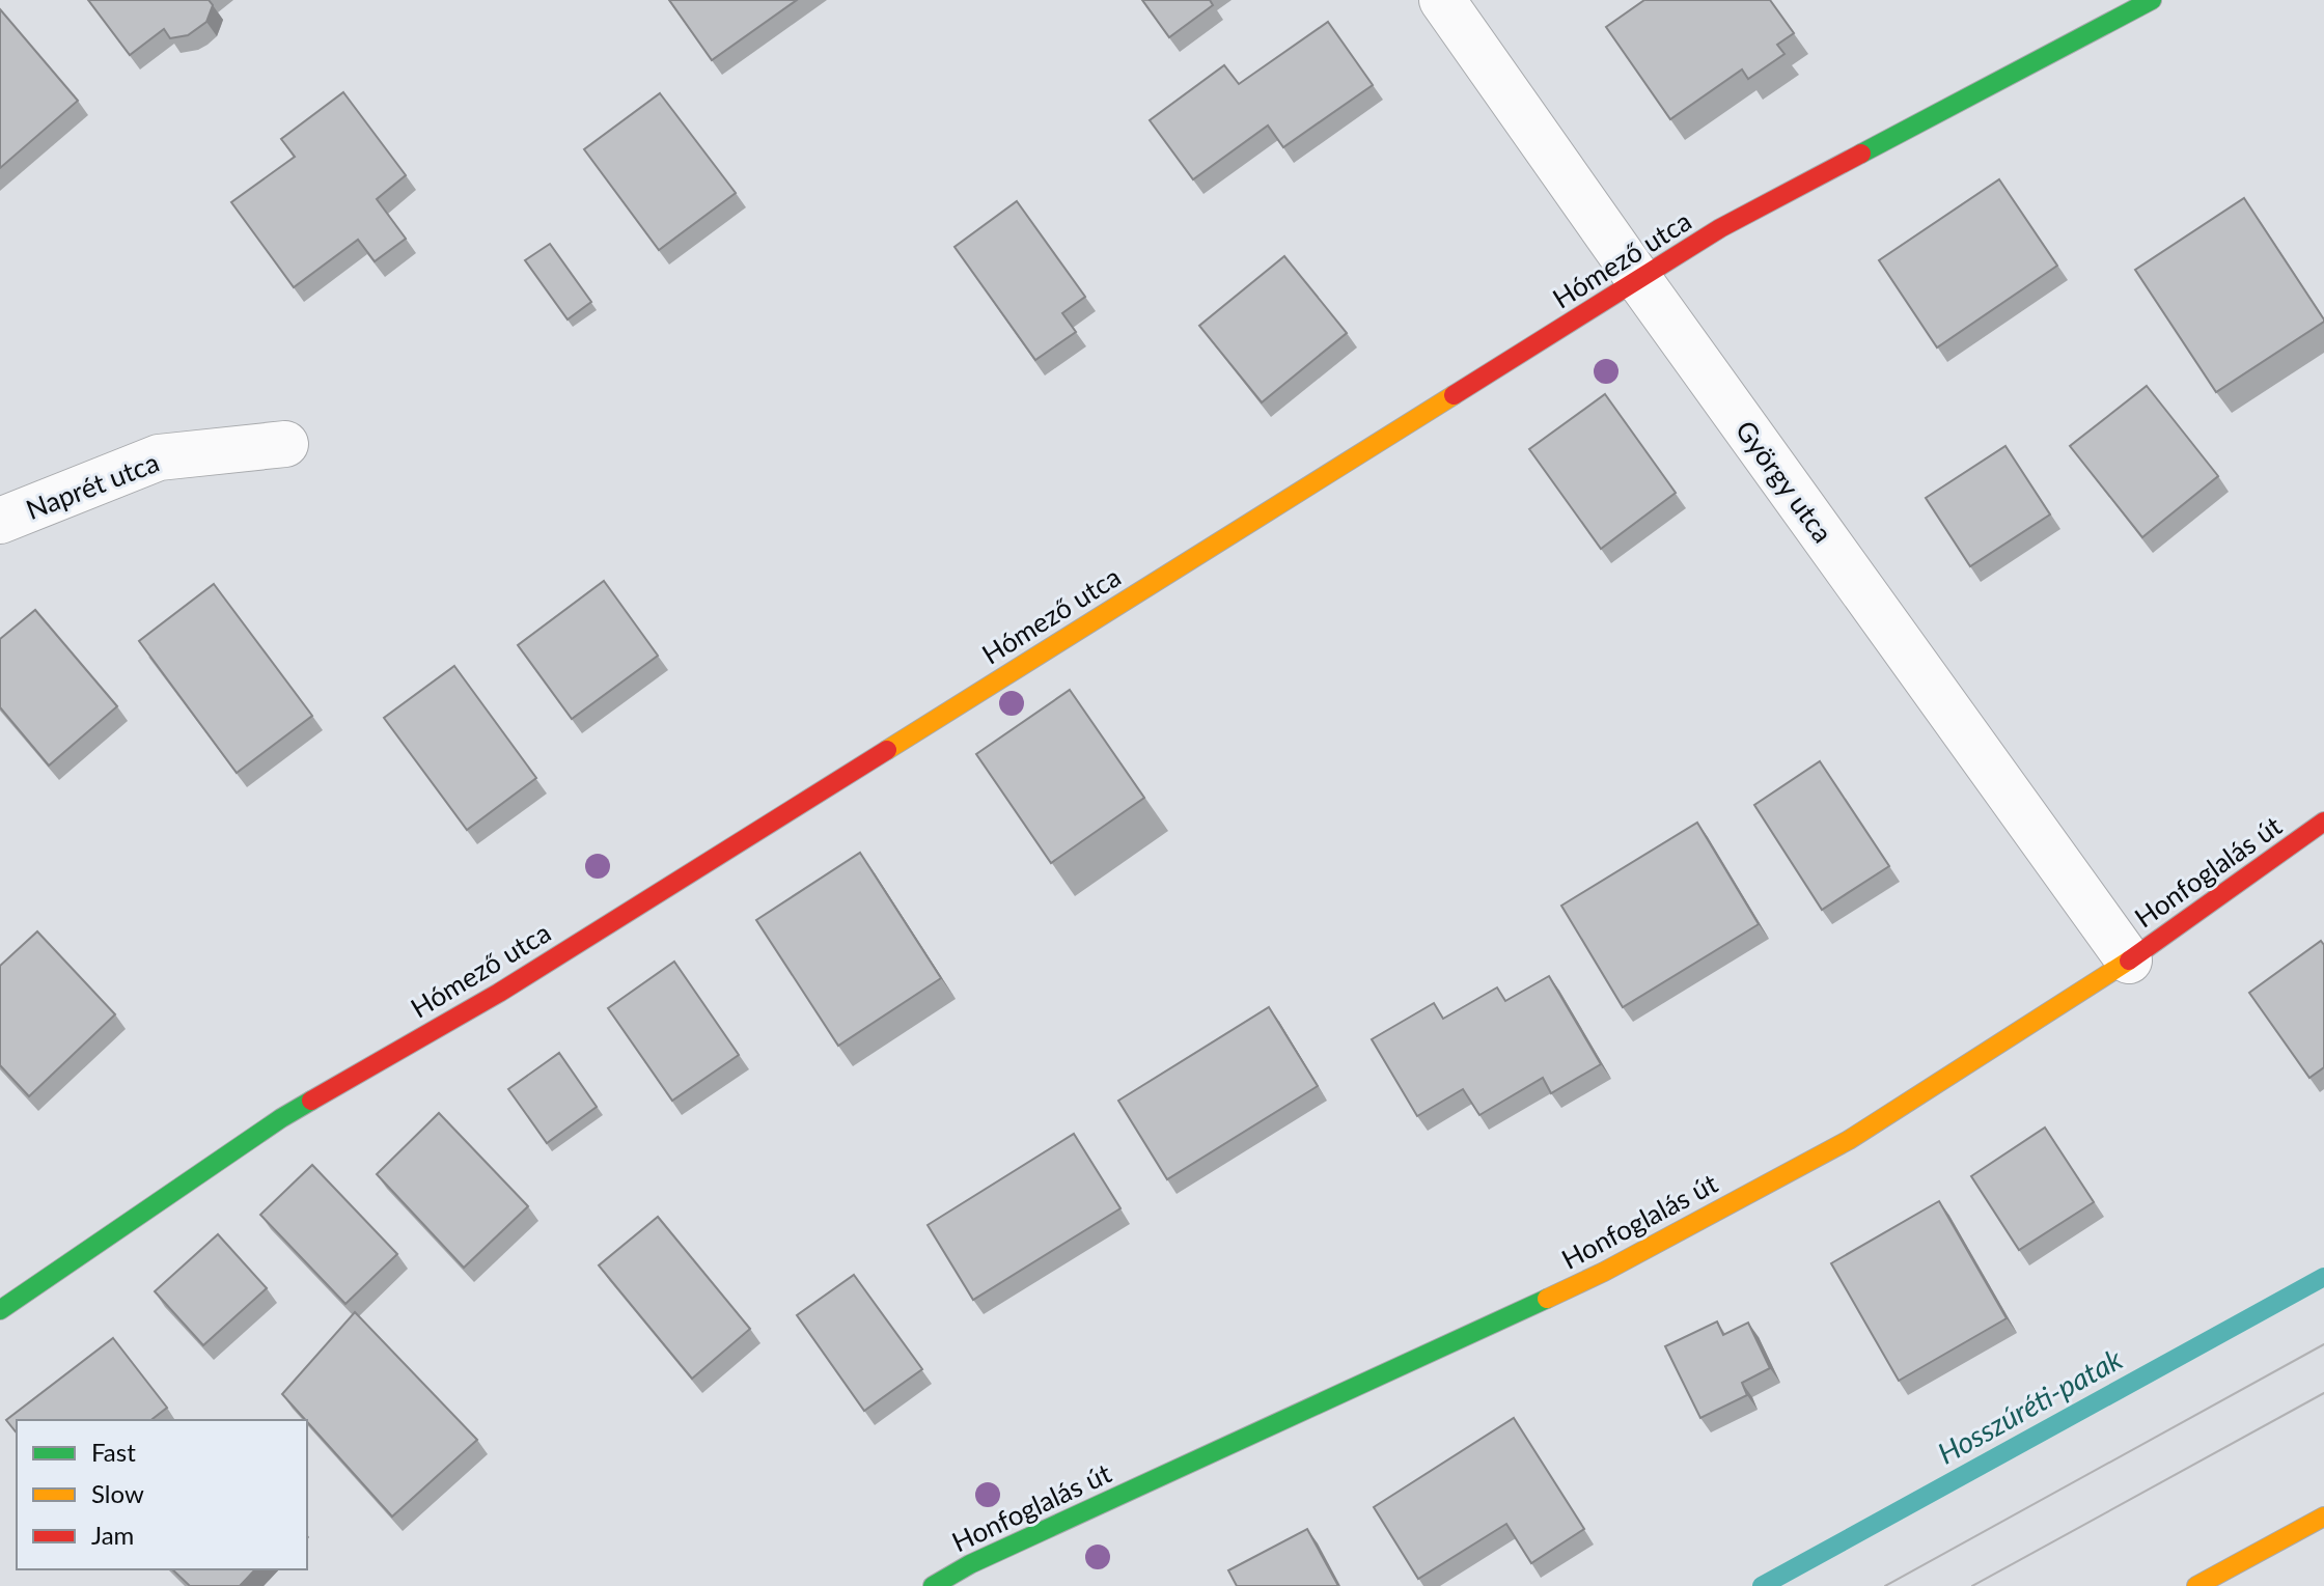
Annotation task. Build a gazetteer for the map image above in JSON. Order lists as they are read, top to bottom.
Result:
{
  "streets": {
    "street": [
      "Hómező utca",
      "György utca",
      "Naprét utca",
      "Honfoglalás út"
    ]
  },
  "crossings": [
    ["Hómező utca", "György utca"],
    ["György utca", "Honfoglalás út"]
  ],
  "water": ["Hosszúréti-patak"],
  "legend": ["Fast", "Slow", "Jam"]
}
